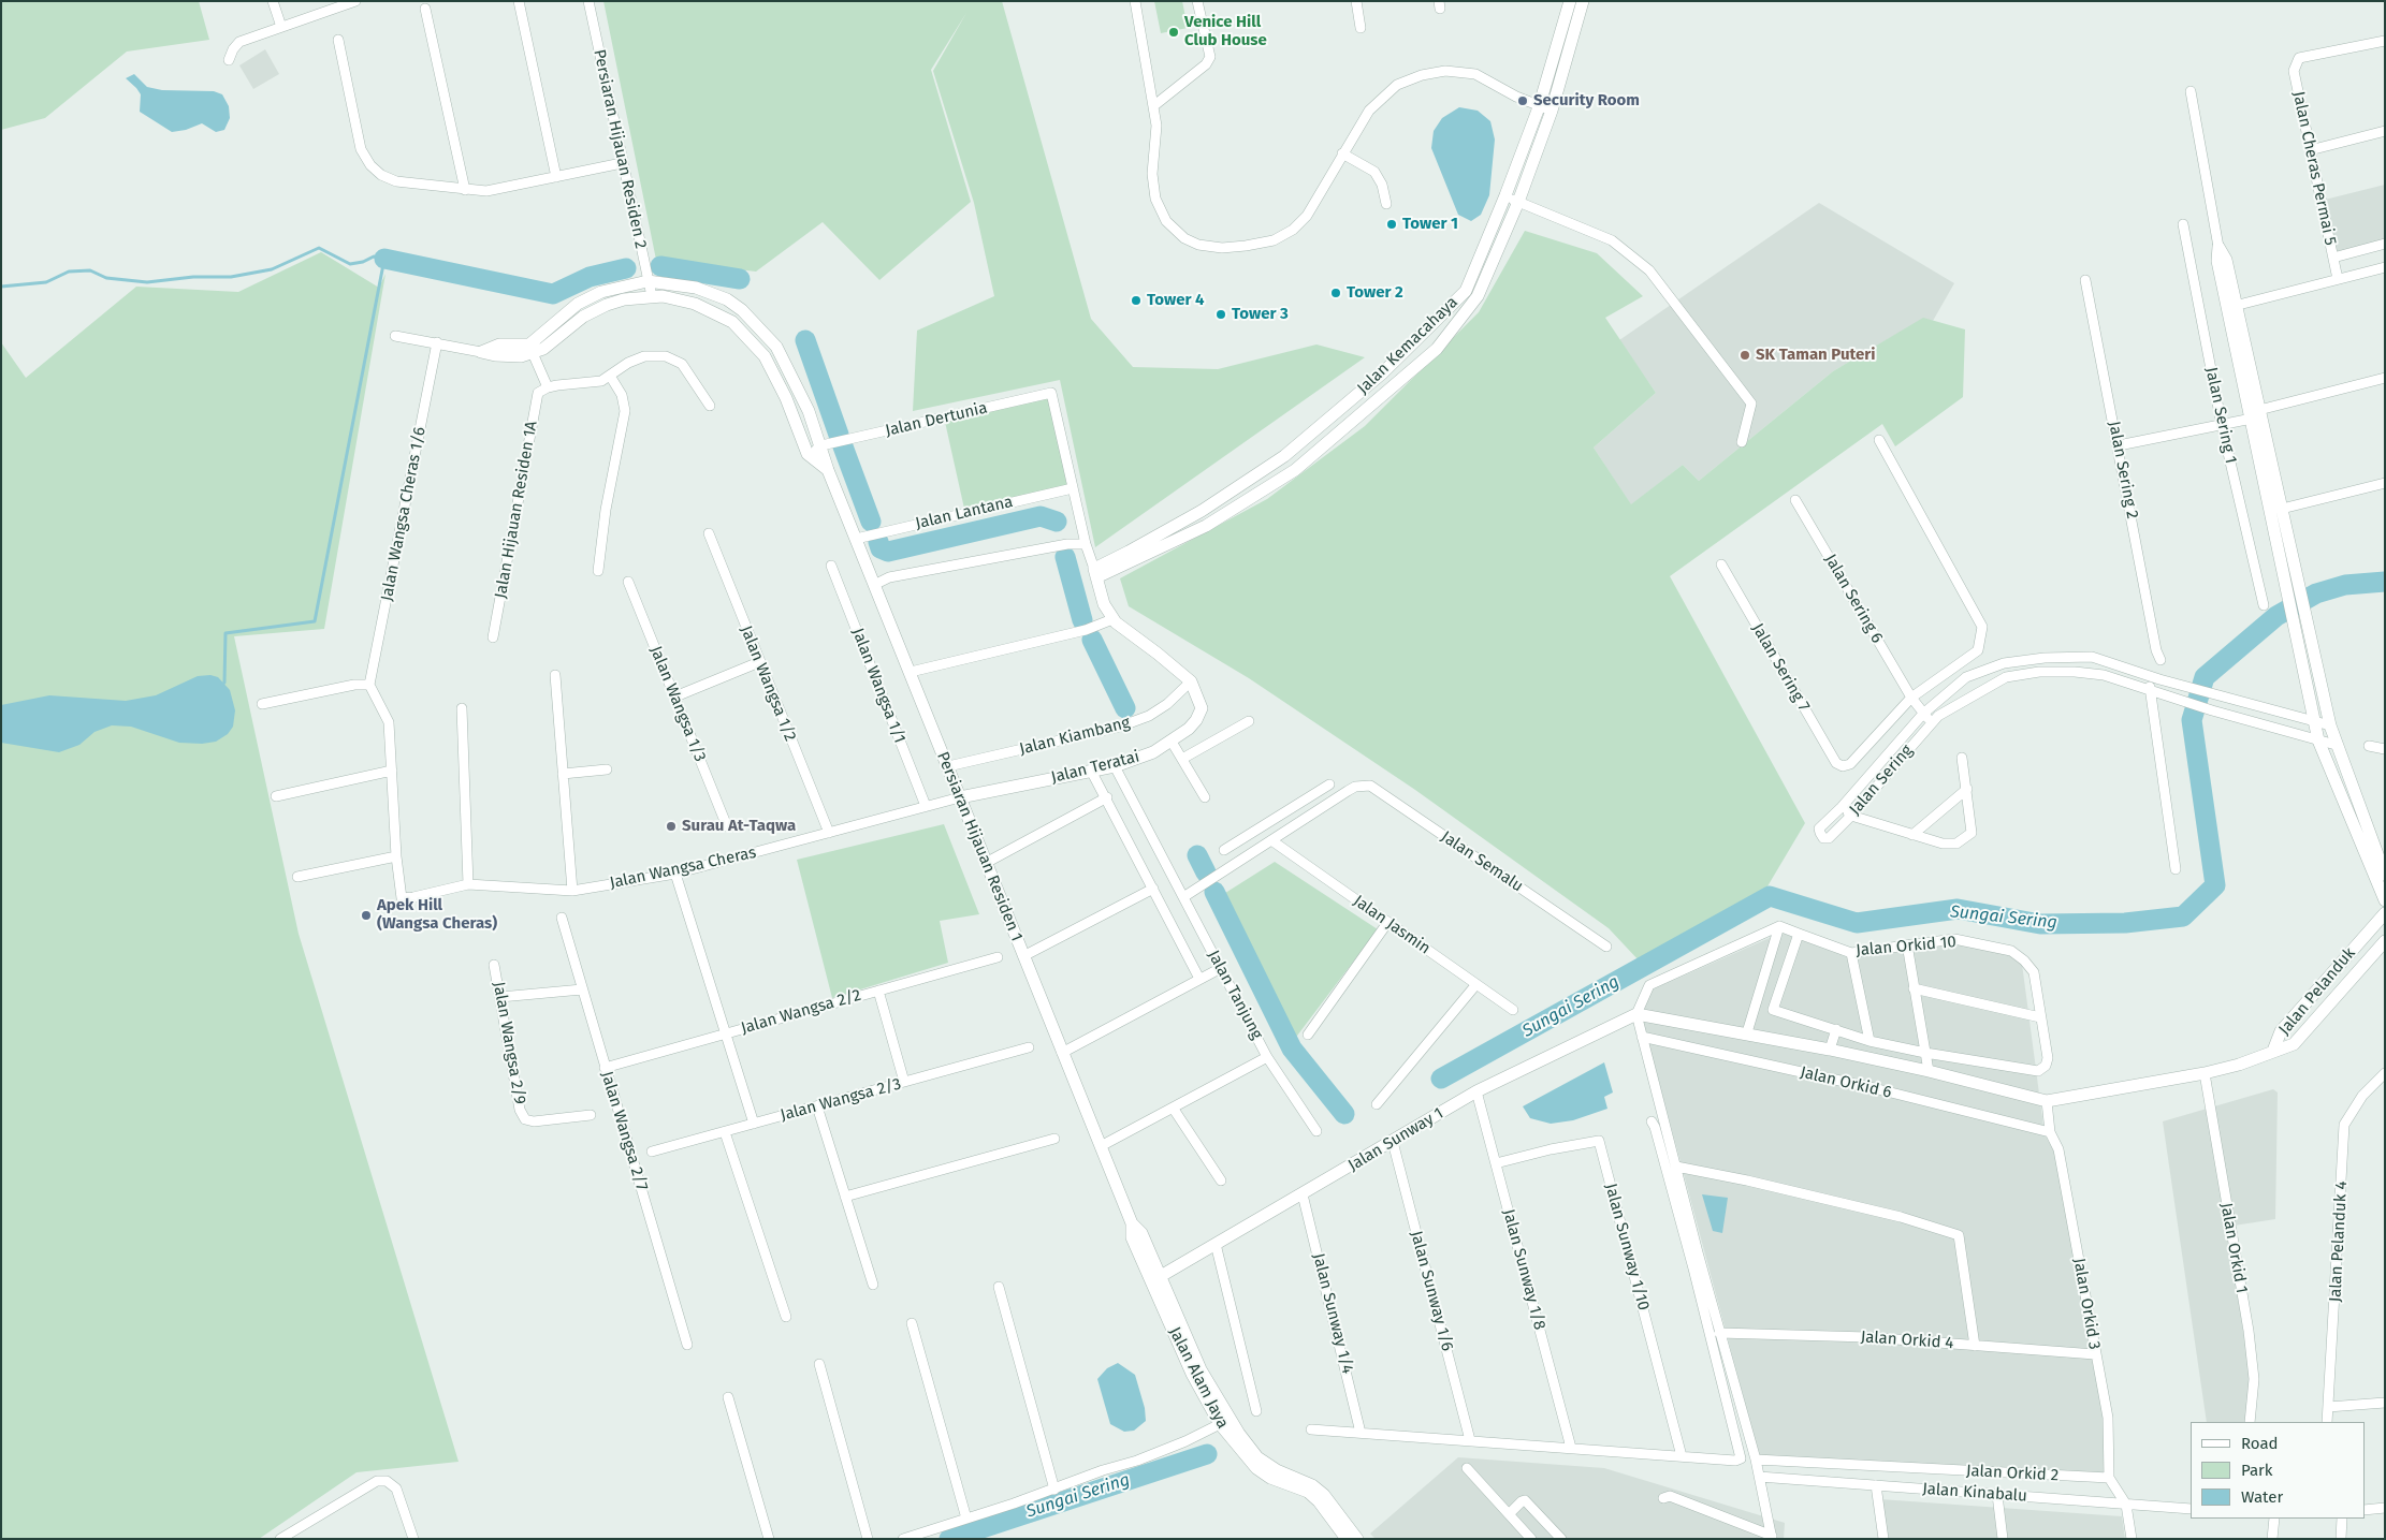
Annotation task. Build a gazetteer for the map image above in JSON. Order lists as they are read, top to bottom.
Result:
{
  "streets": {
    "street": [
      "Persiaran Hijauan Residen 2",
      "Jalan Cheras Permai 5",
      "Jalan Kemacahaya",
      "Jalan Sering 1",
      "Jalan Dertunia",
      "Jalan Sering 2",
      "Jalan Hijauan Residen 1A",
      "Jalan Lantana",
      "Jalan Wangsa Cheras 1/6",
      "Jalan Sering 6",
      "Jalan Sering 7",
      "Jalan Wangsa 1/2",
      "Jalan Wangsa 1/1",
      "Jalan Wangsa 1/3",
      "Jalan Kiambang",
      "Jalan Teratai",
      "Jalan Sering",
      "Persiaran Hijauan Residen 1",
      "Jalan Semalu",
      "Jalan Wangsa Cheras",
      "Jalan Jasmin",
      "Jalan Orkid 10",
      "Jalan Pelanduk",
      "Jalan Tanjung",
      "Jalan Wangsa 2/2",
      "Jalan Wangsa 2/9",
      "Jalan Orkid 6",
      "Jalan Wangsa 2/3",
      "Jalan Wangsa 2/7",
      "Jalan Sunway 1",
      "Jalan Pelanduk 4",
      "Jalan Sunway 1/10",
      "Jalan Orkid 1",
      "Jalan Sunway 1/8",
      "Jalan Sunway 1/6",
      "Jalan Orkid 3",
      "Jalan Sunway 1/4",
      "Jalan Orkid 4",
      "Jalan Alam Jaya",
      "Jalan Orkid 2",
      "Jalan Kinabalu"
    ]
  },
  "crossings": [
    ["Persiaran Hijauan Residen 2", "Persiaran Hijauan Residen 1"],
    ["Jalan Kemacahaya", "Jalan Teratai"],
    ["Jalan Dertunia", "Jalan Lantana"],
    ["Jalan Dertunia", "Persiaran Hijauan Residen 1"],
    ["Jalan Lantana", "Persiaran Hijauan Residen 1"],
    ["Jalan Sering 6", "Jalan Sering 7"],
    ["Jalan Sering 6", "Jalan Sering"],
    ["Jalan Wangsa 1/2", "Jalan Wangsa Cheras"],
    ["Jalan Wangsa 1/1", "Jalan Wangsa Cheras"],
    ["Jalan Kiambang", "Jalan Teratai"],
    ["Jalan Kiambang", "Persiaran Hijauan Residen 1"],
    ["Jalan Teratai", "Persiaran Hijauan Residen 1"],
    ["Jalan Teratai", "Jalan Wangsa Cheras"],
    ["Jalan Teratai", "Jalan Tanjung"],
    ["Persiaran Hijauan Residen 1", "Jalan Wangsa Cheras"],
    ["Persiaran Hijauan Residen 1", "Jalan Tanjung"],
    ["Persiaran Hijauan Residen 1", "Jalan Sunway 1"],
    ["Persiaran Hijauan Residen 1", "Jalan Alam Jaya"],
    ["Jalan Semalu", "Jalan Jasmin"],
    ["Jalan Wangsa 2/2", "Jalan Wangsa 2/7"],
    ["Jalan Orkid 6", "Jalan Orkid 3"],
    ["Jalan Sunway 1", "Jalan Sunway 1/8"],
    ["Jalan Sunway 1", "Jalan Sunway 1/6"],
    ["Jalan Sunway 1", "Jalan Sunway 1/4"],
    ["Jalan Sunway 1", "Jalan Alam Jaya"],
    ["Jalan Sunway 1/10", "Jalan Sunway 1/8"],
    ["Jalan Orkid 3", "Jalan Orkid 4"],
    ["Jalan Orkid 3", "Jalan Orkid 2"]
  ],
  "water": ["Sungai Sering"],
  "places": [
    "Venice Hill Club House",
    "Security Room",
    "Tower 1",
    "Tower 2",
    "Tower 4",
    "Tower 3",
    "SK Taman Puteri",
    "Surau At-Taqwa",
    "Apek Hill (Wangsa Cheras)"
  ],
  "legend": ["Road", "Park", "Water"]
}
